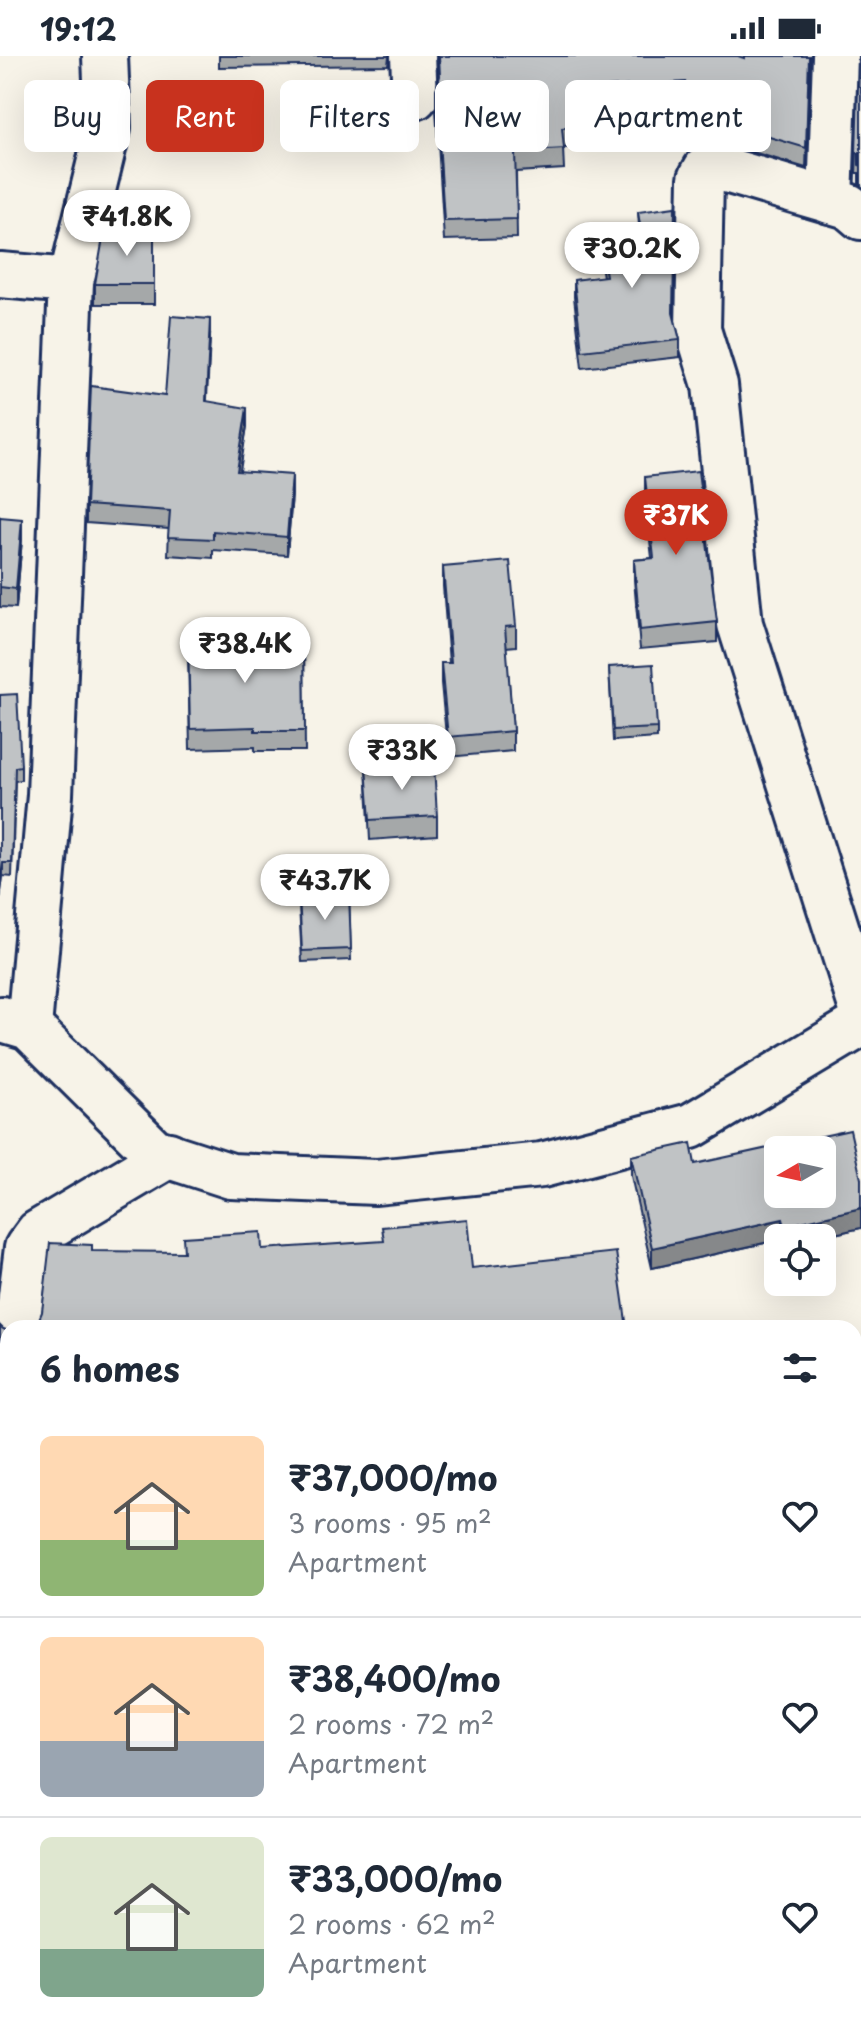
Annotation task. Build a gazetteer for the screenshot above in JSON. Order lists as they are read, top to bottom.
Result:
{
  "north": "left",
  "page": {
    "status": "19:12",
    "chip": [
      "Buy",
      "Rent",
      "Filters",
      "New",
      "Apartment"
    ],
    "price": [
      "₹41.8K",
      "₹30.2K",
      "₹37K",
      "₹38.4K",
      "₹33K",
      "₹43.7K"
    ],
    "heading": "6 homes",
    "list": [
      {
        "name": "₹37,000/mo",
        "note": "3 rooms · 95 m² · Apartment"
      },
      {
        "name": "₹38,400/mo",
        "note": "2 rooms · 72 m² · Apartment"
      },
      {
        "name": "₹33,000/mo",
        "note": "2 rooms · 62 m² · Apartment"
      }
    ]
  }
}
